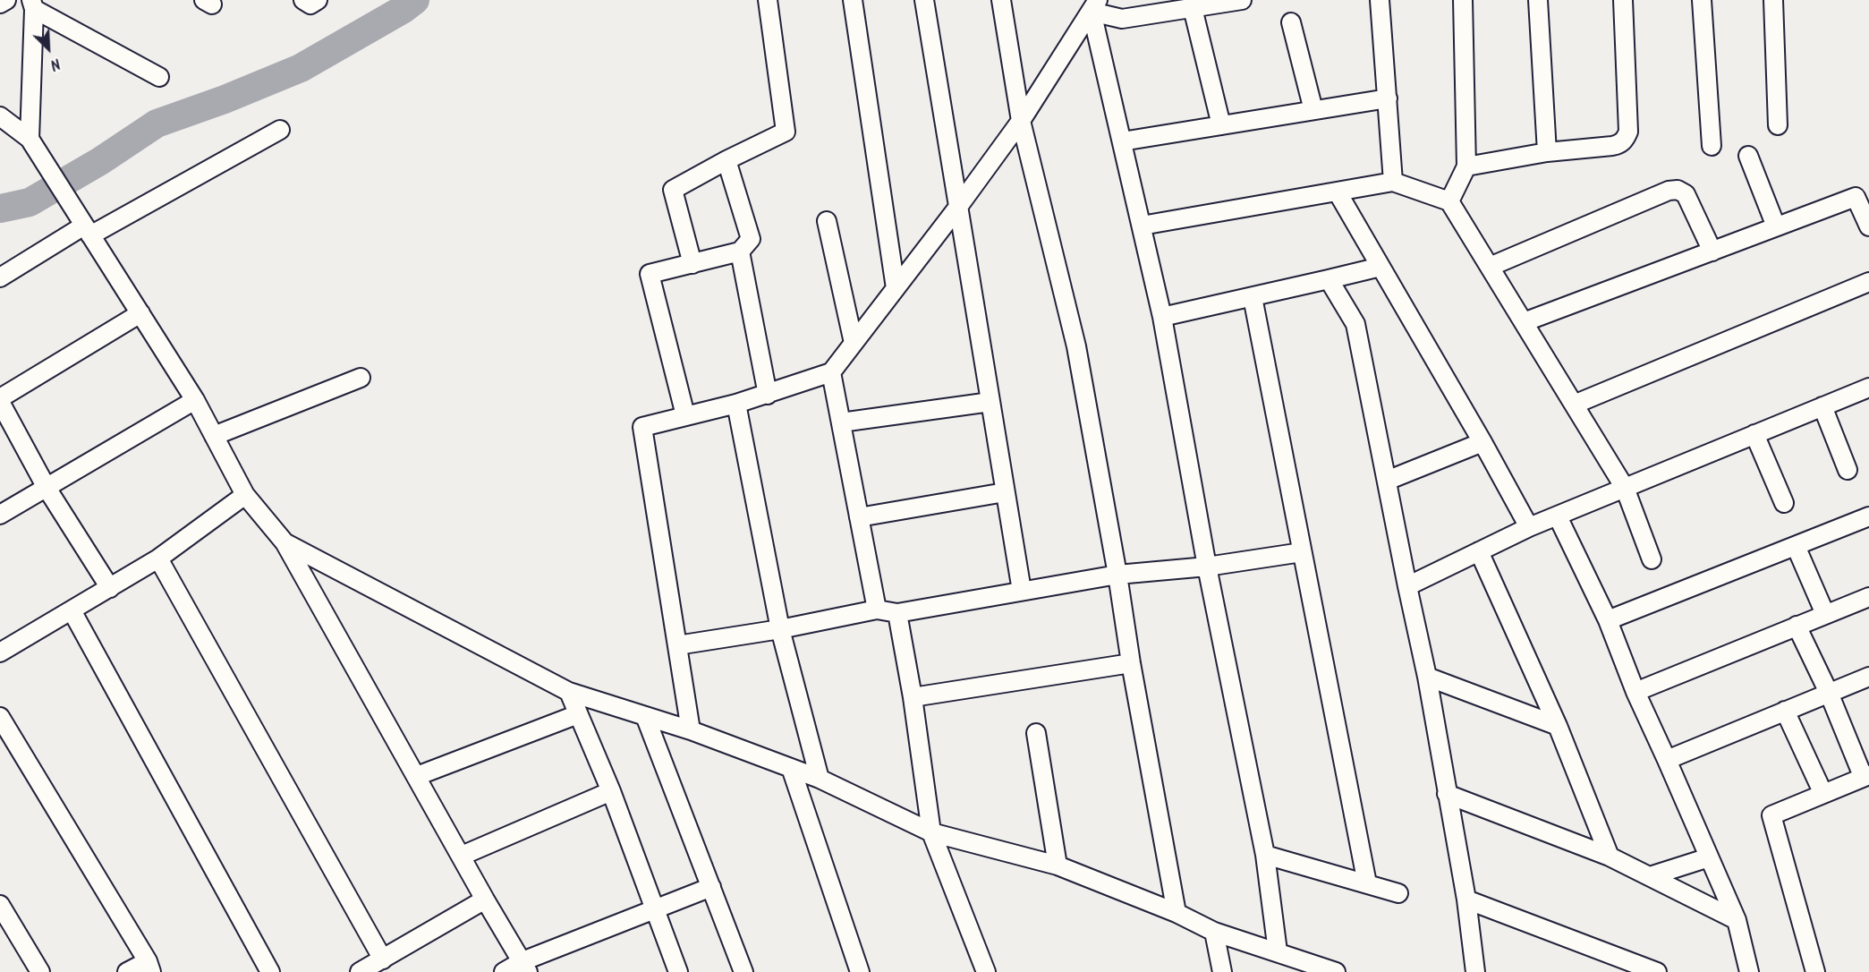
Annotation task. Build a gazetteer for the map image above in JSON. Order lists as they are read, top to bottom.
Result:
{
  "north": "bottom right"
}
